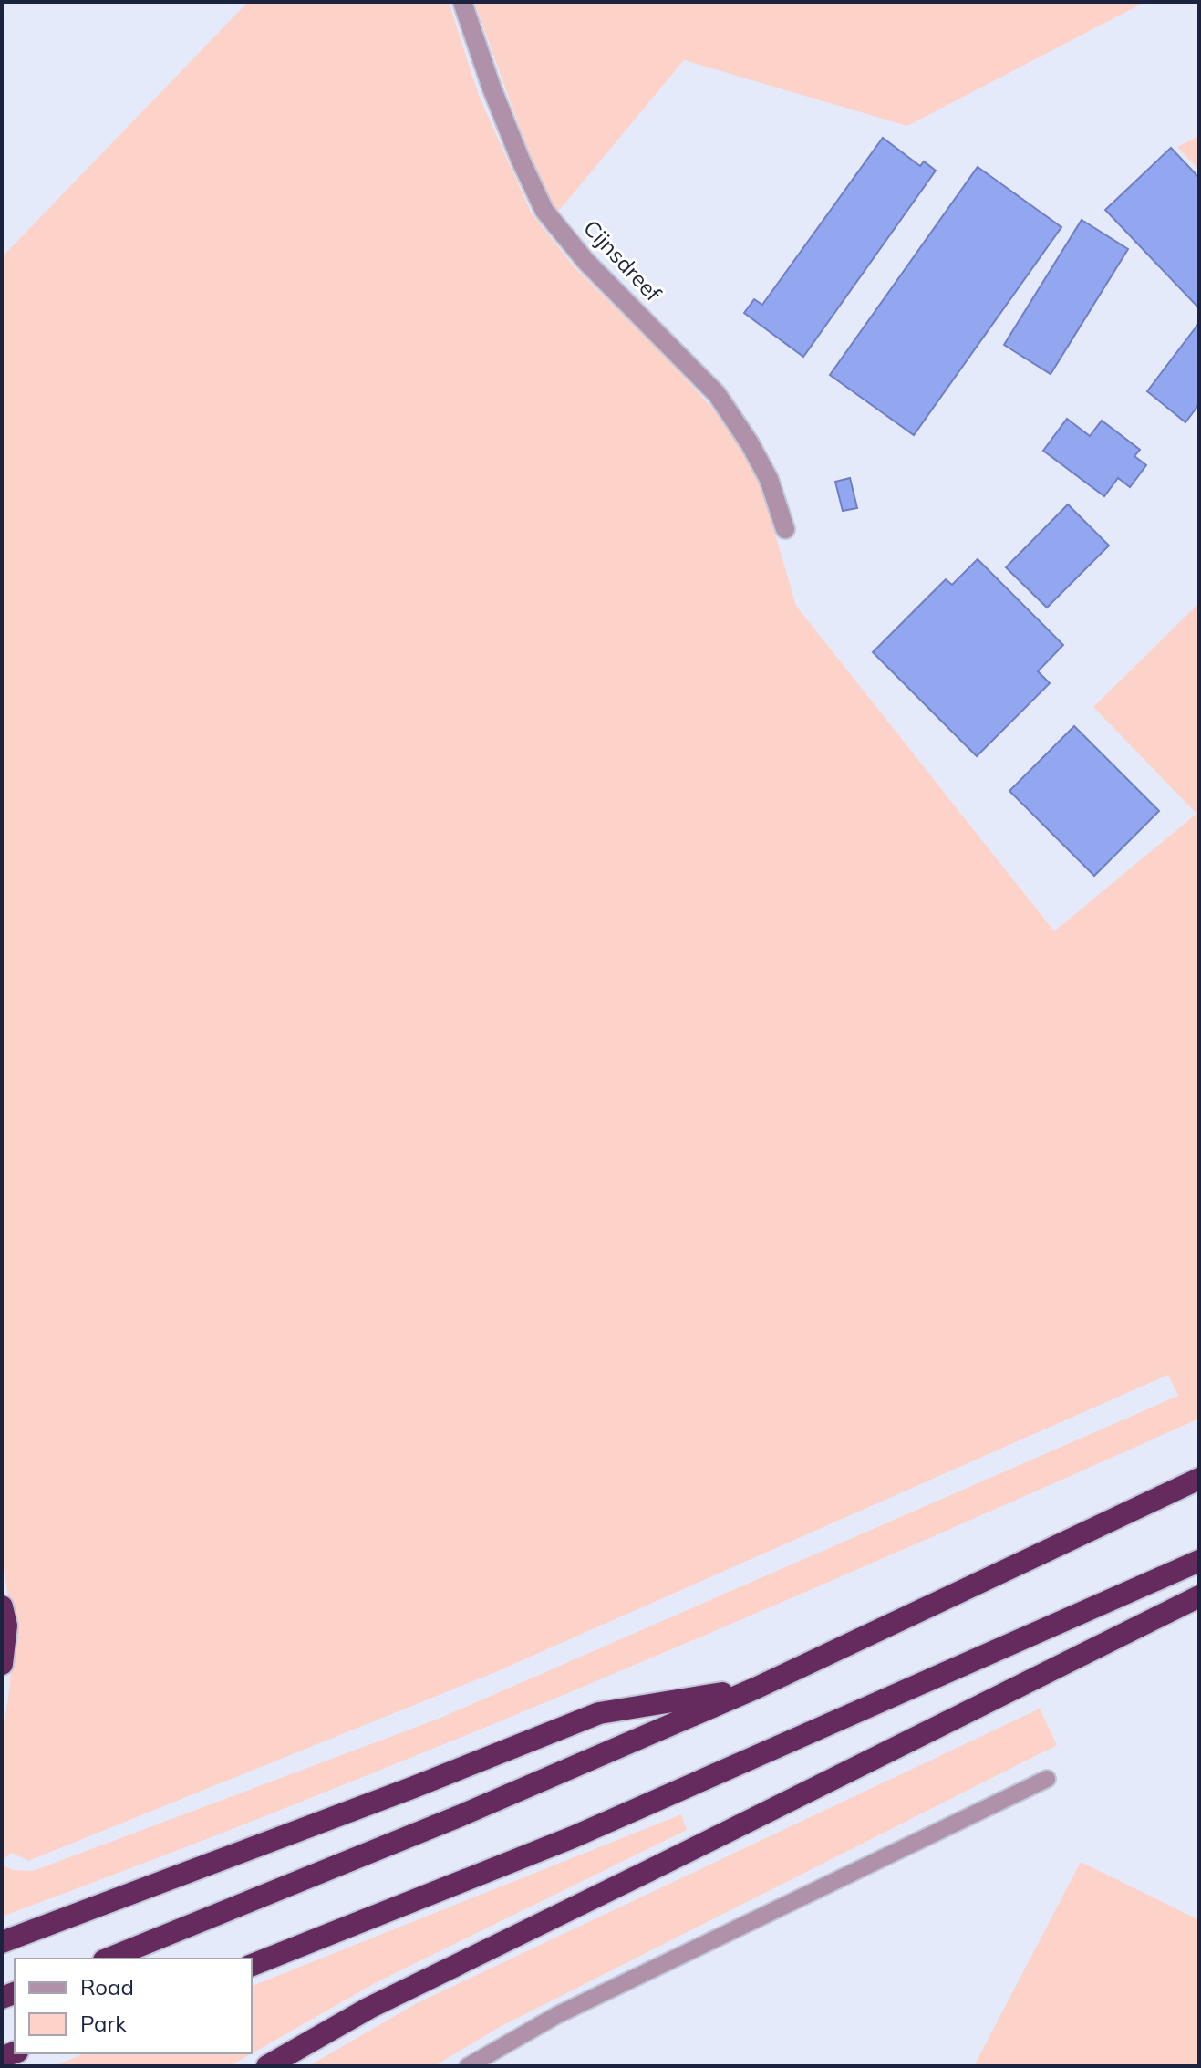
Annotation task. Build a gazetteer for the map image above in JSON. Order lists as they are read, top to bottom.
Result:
{
  "streets": {
    "street": ["Cijnsdreef"]
  },
  "legend": ["Road", "Park"]
}
